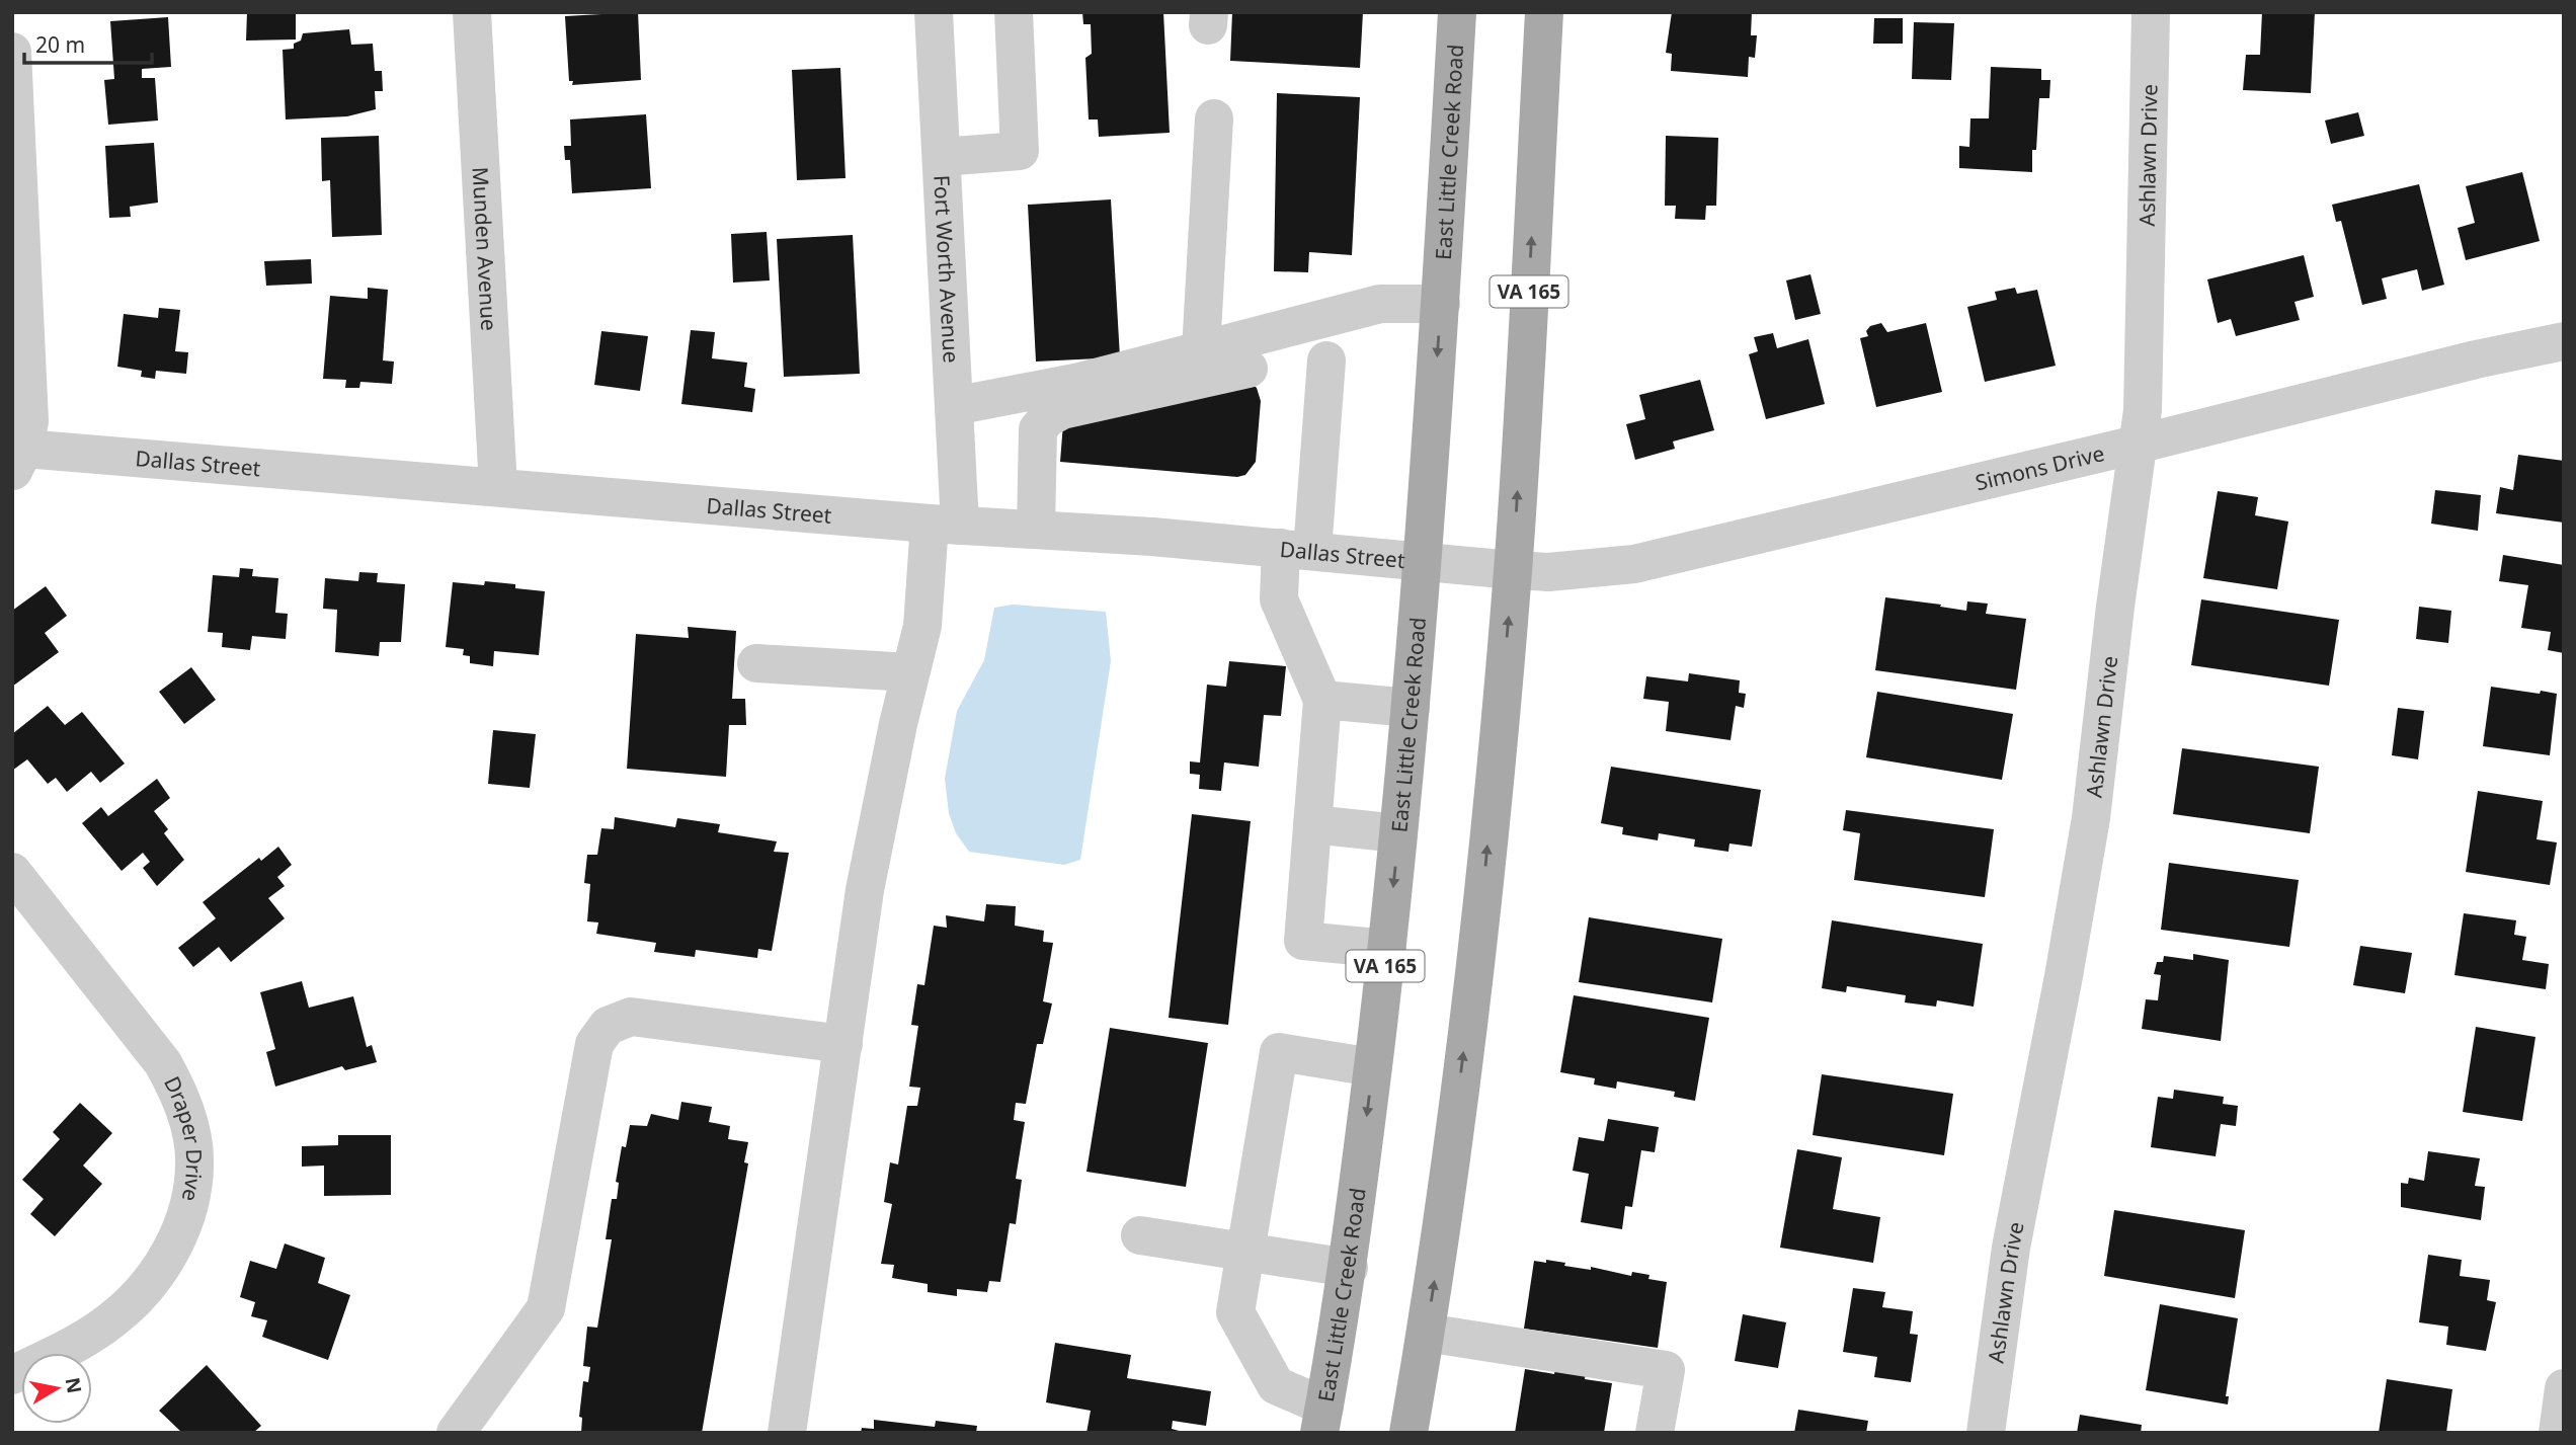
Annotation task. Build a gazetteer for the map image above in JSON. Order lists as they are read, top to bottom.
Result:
{
  "streets": {
    "main road": ["East Little Creek Road", "VA 165"],
    "street": [
      "Ashlawn Drive",
      "Munden Avenue",
      "Fort Worth Avenue",
      "Dallas Street",
      "Simons Drive",
      "Draper Drive"
    ]
  },
  "crossings": [
    ["East Little Creek Road", "Dallas Street"],
    ["Ashlawn Drive", "Simons Drive"],
    ["Munden Avenue", "Dallas Street"],
    ["Fort Worth Avenue", "Dallas Street"],
    ["VA 165", "Dallas Street"],
    ["VA 165", "Simons Drive"],
    ["Dallas Street", "Simons Drive"]
  ],
  "scale_bar": "20 m",
  "north": "right"
}
